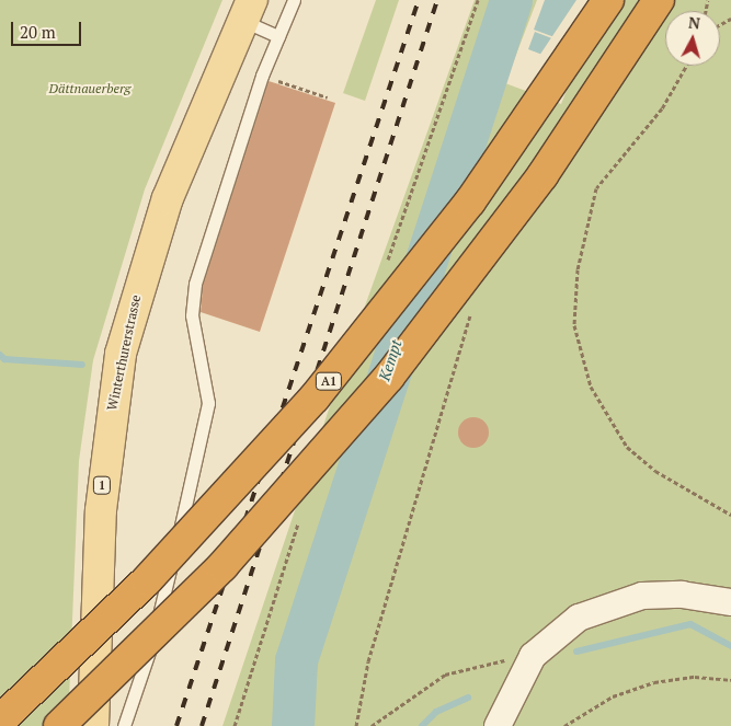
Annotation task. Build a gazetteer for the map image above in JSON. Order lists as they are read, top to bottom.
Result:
{
  "streets": {
    "highway": ["A1"],
    "main road": ["Winterthurerstrasse", "1"]
  },
  "water": ["Kempt"],
  "parks": ["Dättnauerberg"],
  "scale_bar": "20 m",
  "north": "top"
}
